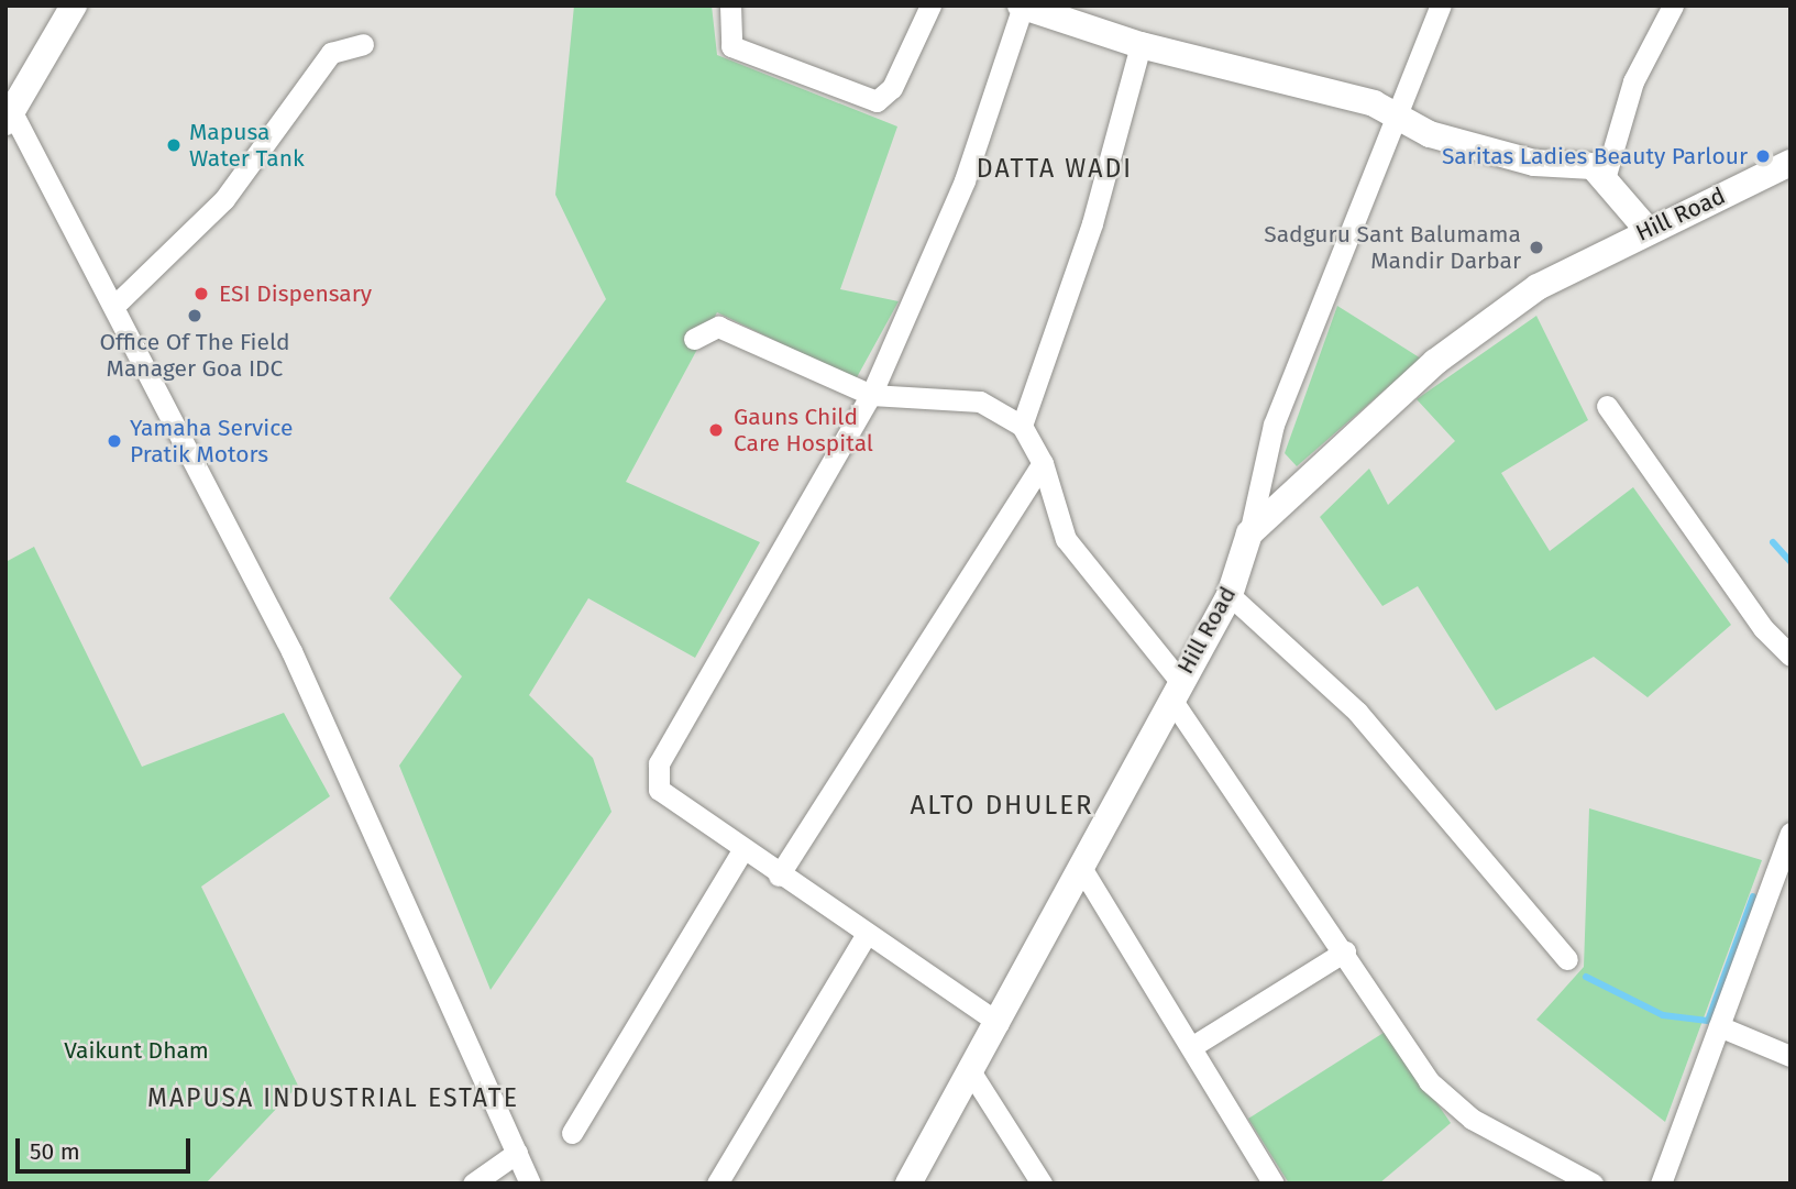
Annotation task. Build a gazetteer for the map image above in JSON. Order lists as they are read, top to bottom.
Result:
{
  "streets": {
    "street": ["Hill Road"]
  },
  "districts": ["DATTA WADI", "ALTO DHULER", "MAPUSA INDUSTRIAL ESTATE"],
  "parks": ["Vaikunt Dham"],
  "places": [
    "Mapusa Water Tank",
    "Saritas Ladies Beauty Parlour",
    "Sadguru Sant Balumama Mandir Darbar",
    "ESI Dispensary",
    "Office Of The Field Manager Goa IDC",
    "Gauns Child Care Hospital",
    "Yamaha Service Pratik Motors"
  ],
  "scale_bar": "50 m"
}
